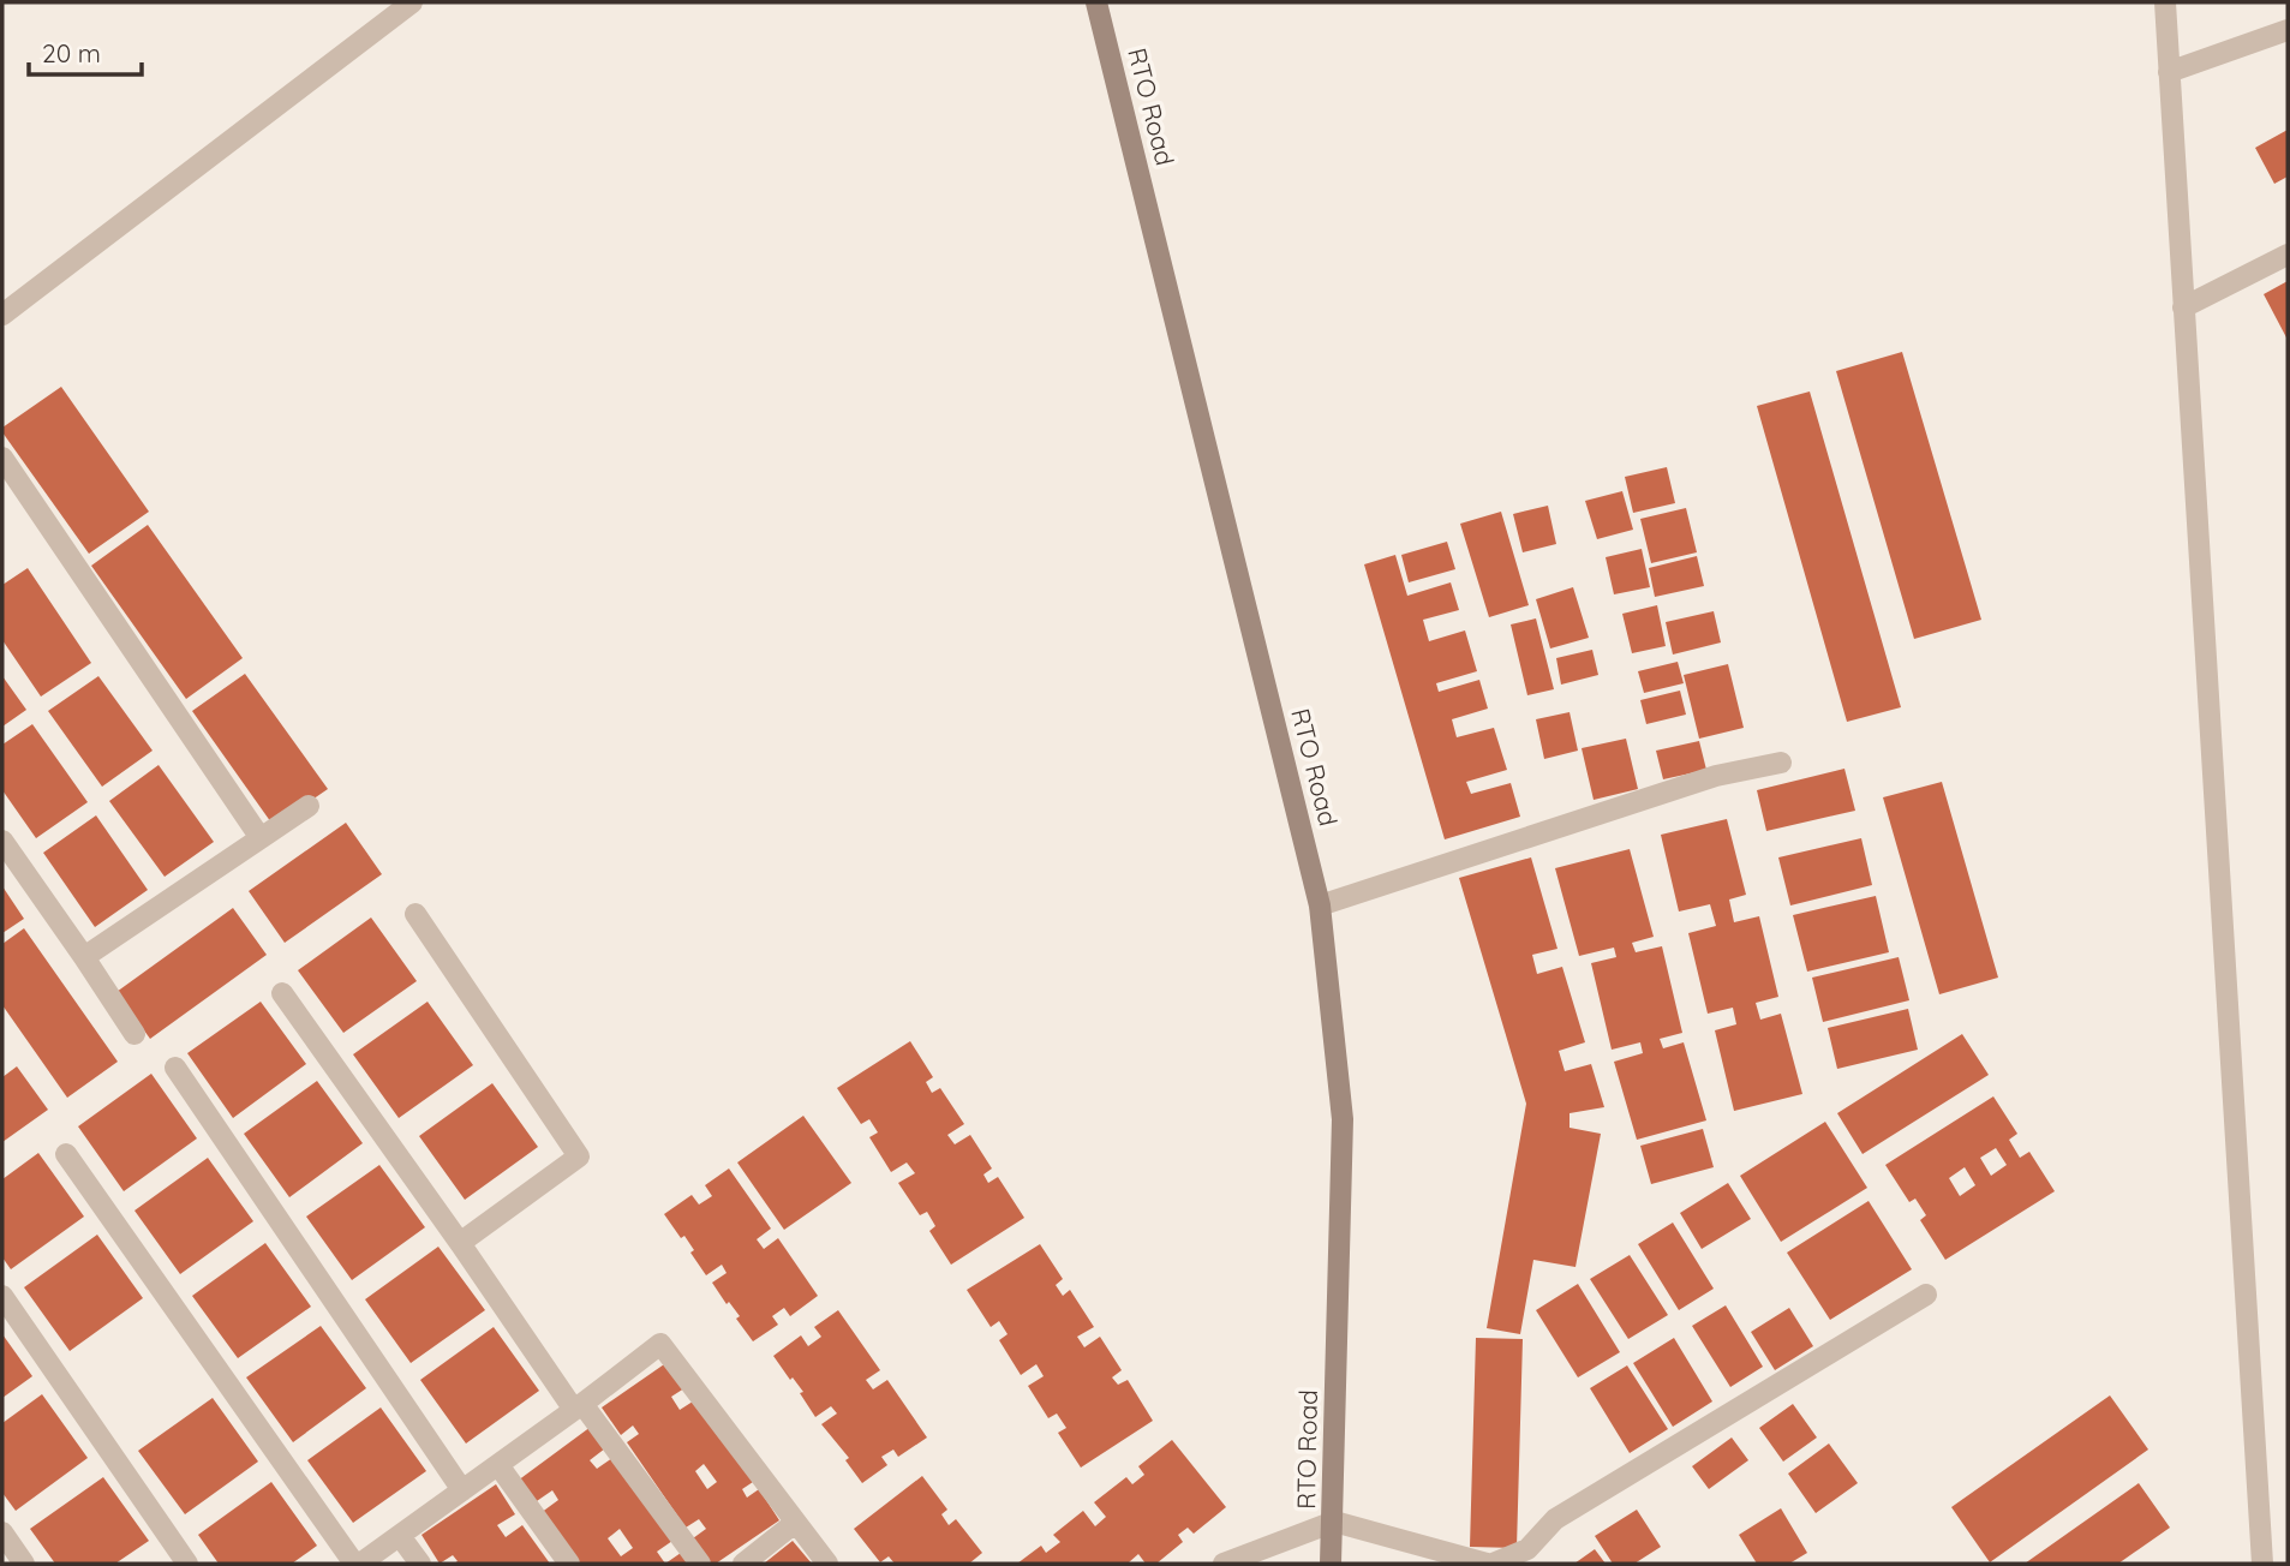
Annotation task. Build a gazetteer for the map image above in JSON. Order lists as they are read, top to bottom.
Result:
{
  "streets": {
    "street": ["RTO Road"]
  },
  "scale_bar": "20 m"
}
